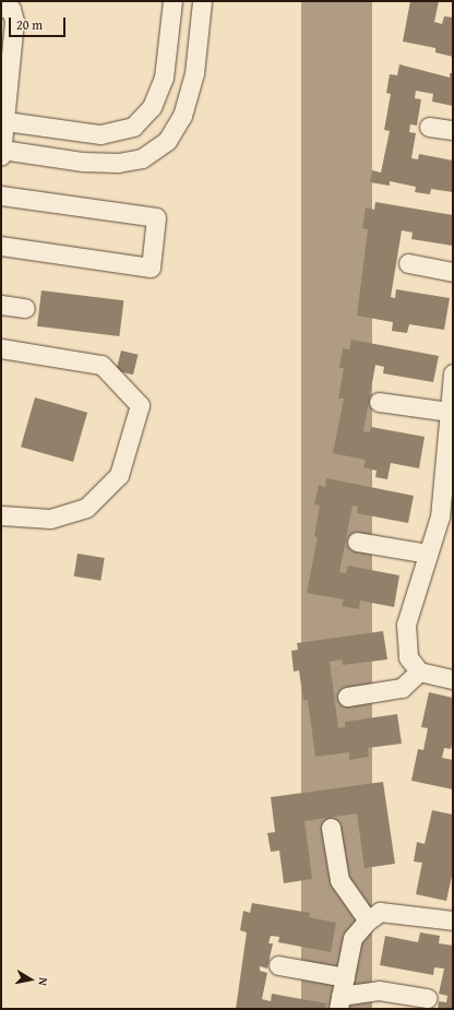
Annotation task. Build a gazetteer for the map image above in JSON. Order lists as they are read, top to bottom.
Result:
{
  "scale_bar": "20 m",
  "north": "right"
}
